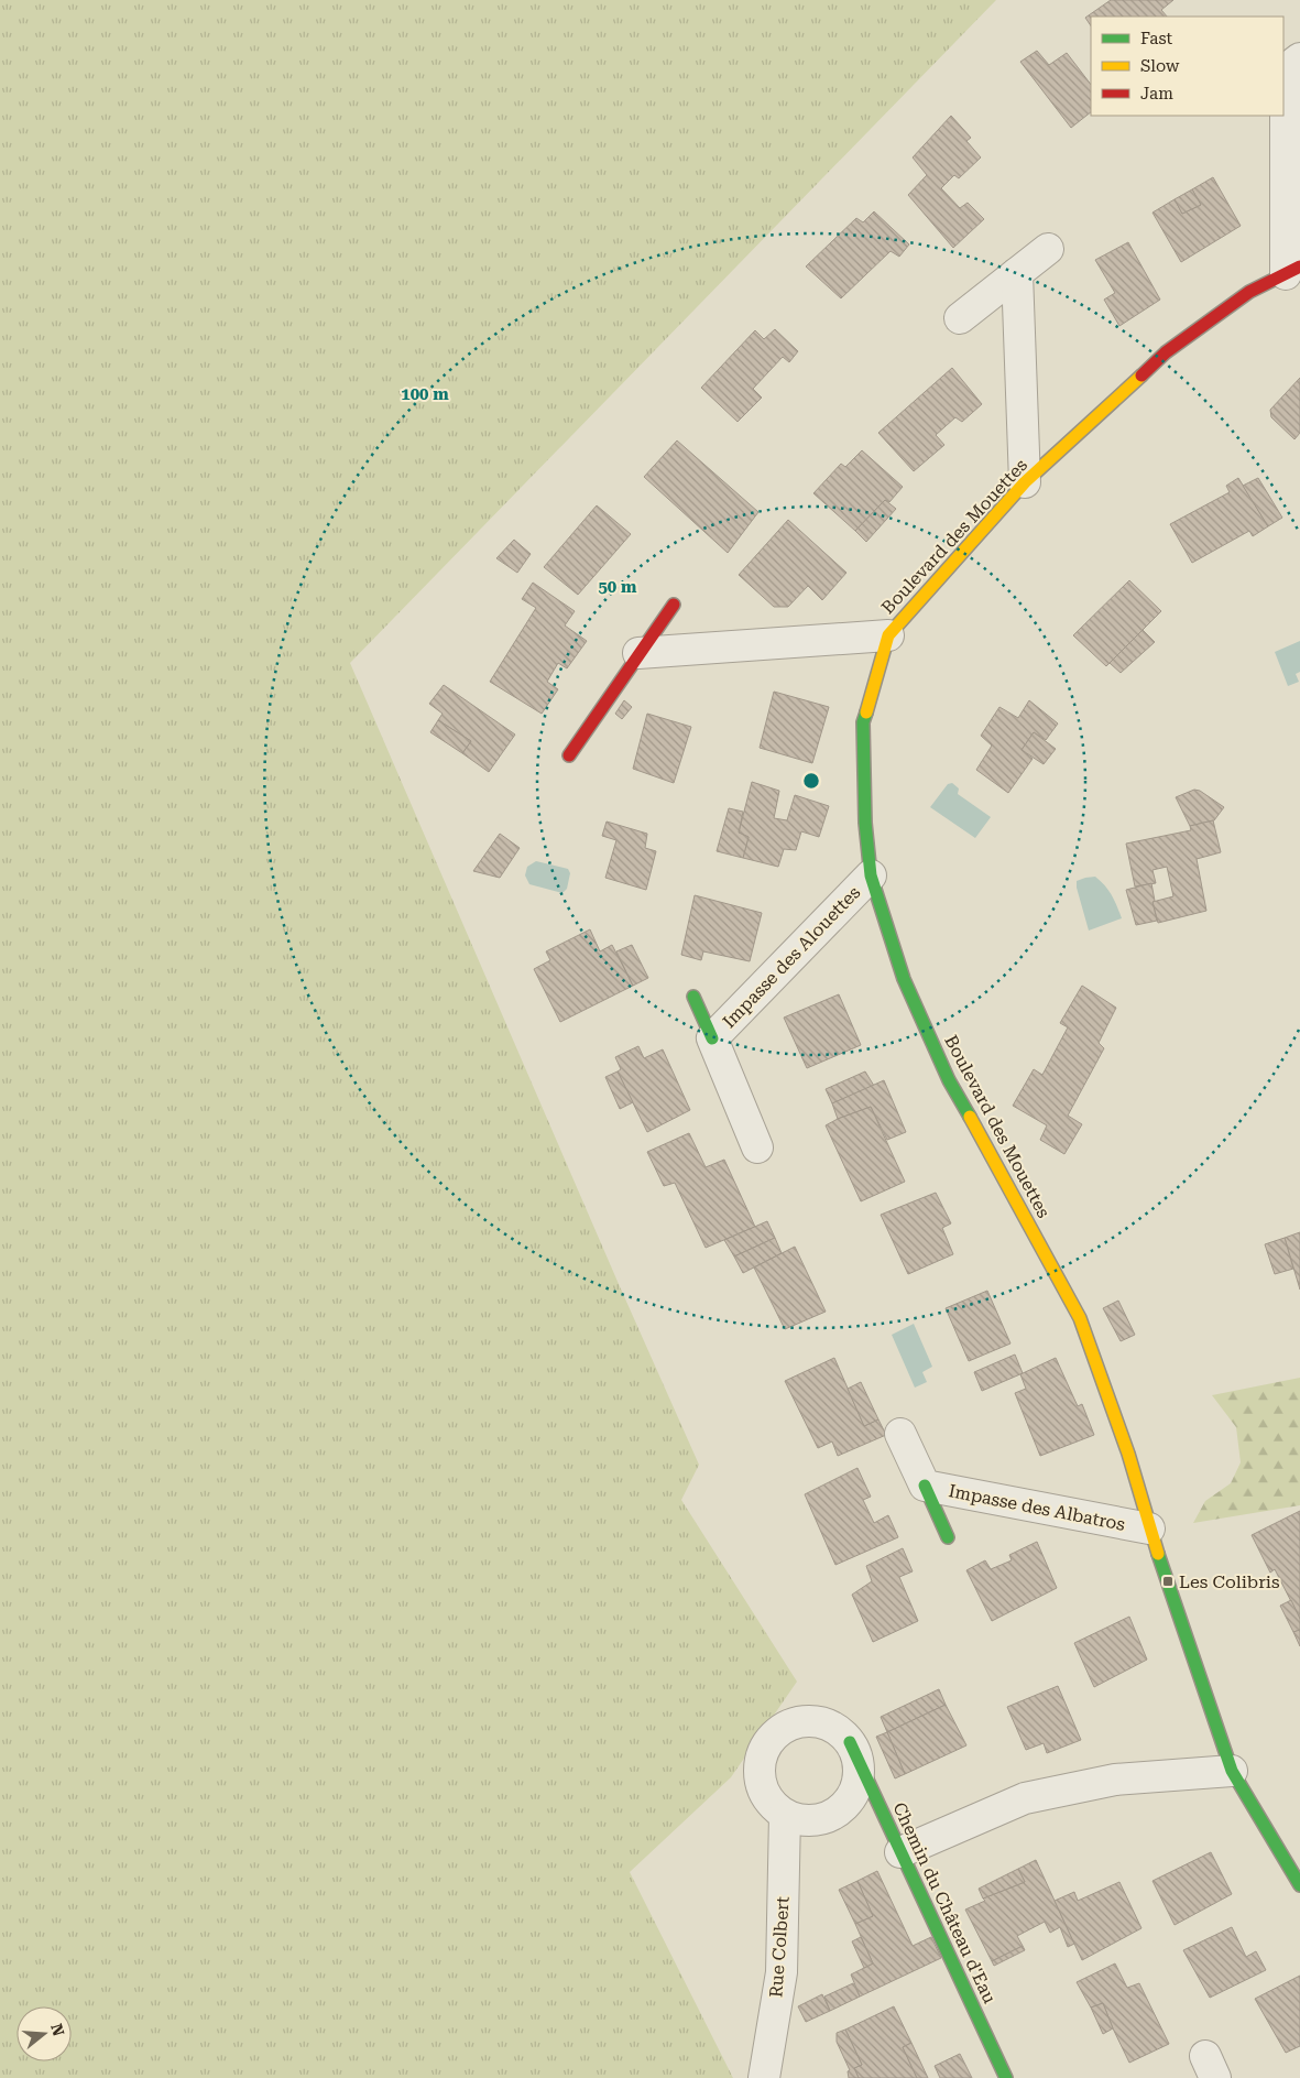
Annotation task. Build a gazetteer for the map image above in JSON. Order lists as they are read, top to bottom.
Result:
{
  "streets": {
    "street": [
      "Boulevard des Mouettes",
      "Impasse des Alouettes",
      "Impasse des Albatros",
      "Chemin du Château d'Eau",
      "Rue Colbert"
    ]
  },
  "crossings": [
    ["Boulevard des Mouettes", "Impasse des Alouettes"],
    ["Boulevard des Mouettes", "Impasse des Albatros"],
    ["Chemin du Château d'Eau", "Rue Colbert"]
  ],
  "places": {
    "transit": ["Les Colibris"]
  },
  "legend": ["Fast", "Slow", "Jam"],
  "north": "right",
  "rings": ["100 m", "50 m"]
}
